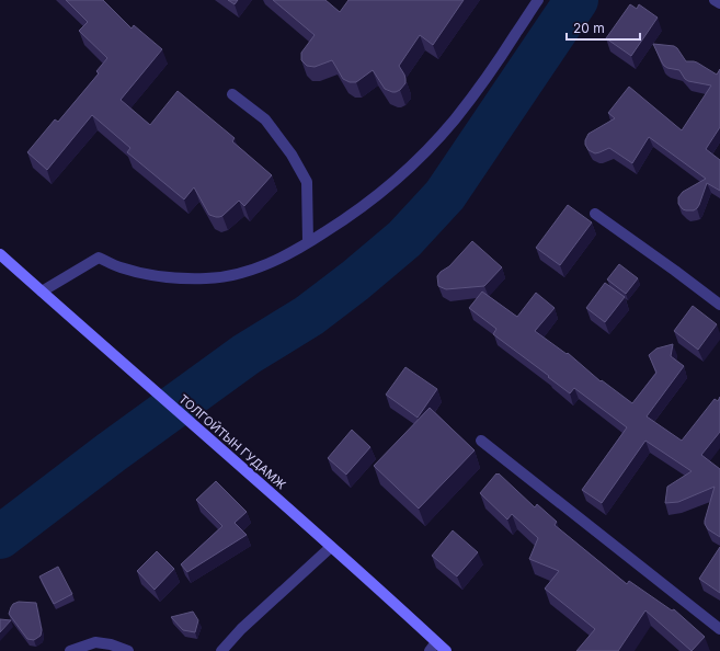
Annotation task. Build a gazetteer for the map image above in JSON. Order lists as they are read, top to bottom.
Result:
{
  "streets": {
    "main road": ["ТОЛГОЙТЫН ГУДАМЖ"]
  },
  "scale_bar": "20 m"
}
